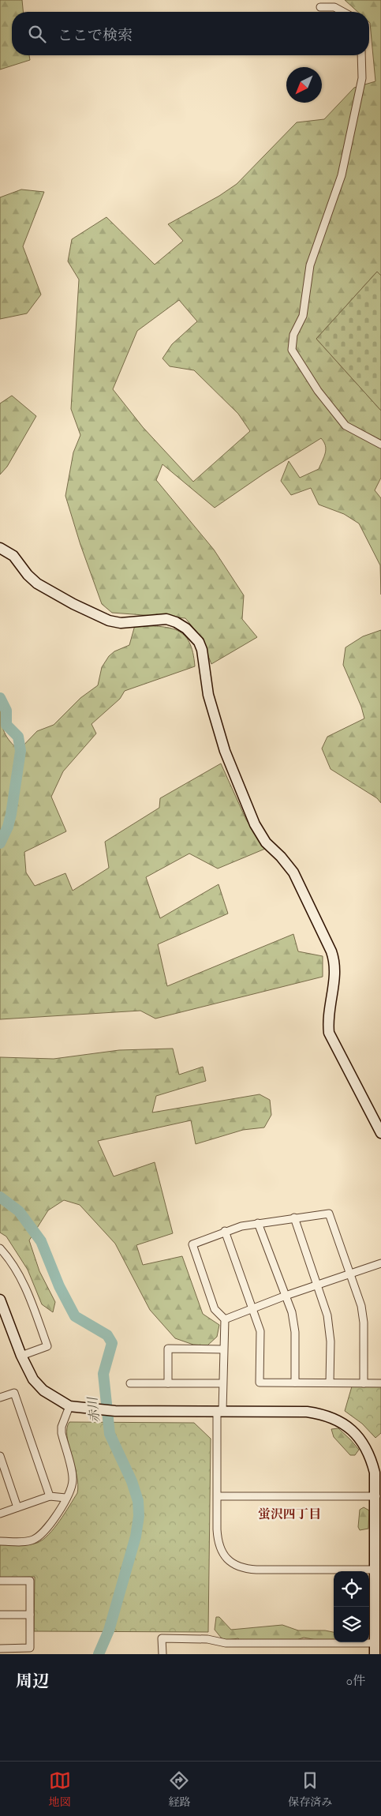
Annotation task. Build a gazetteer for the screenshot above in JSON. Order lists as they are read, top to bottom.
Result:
{
  "districts": ["蛍沢四丁目"],
  "water": ["赤川"],
  "north": "bottom left",
  "page": {
    "search": "ここで検索",
    "heading": ["周辺", "0件"],
    "nav": ["地図", "経路", "保存済み"]
  }
}
